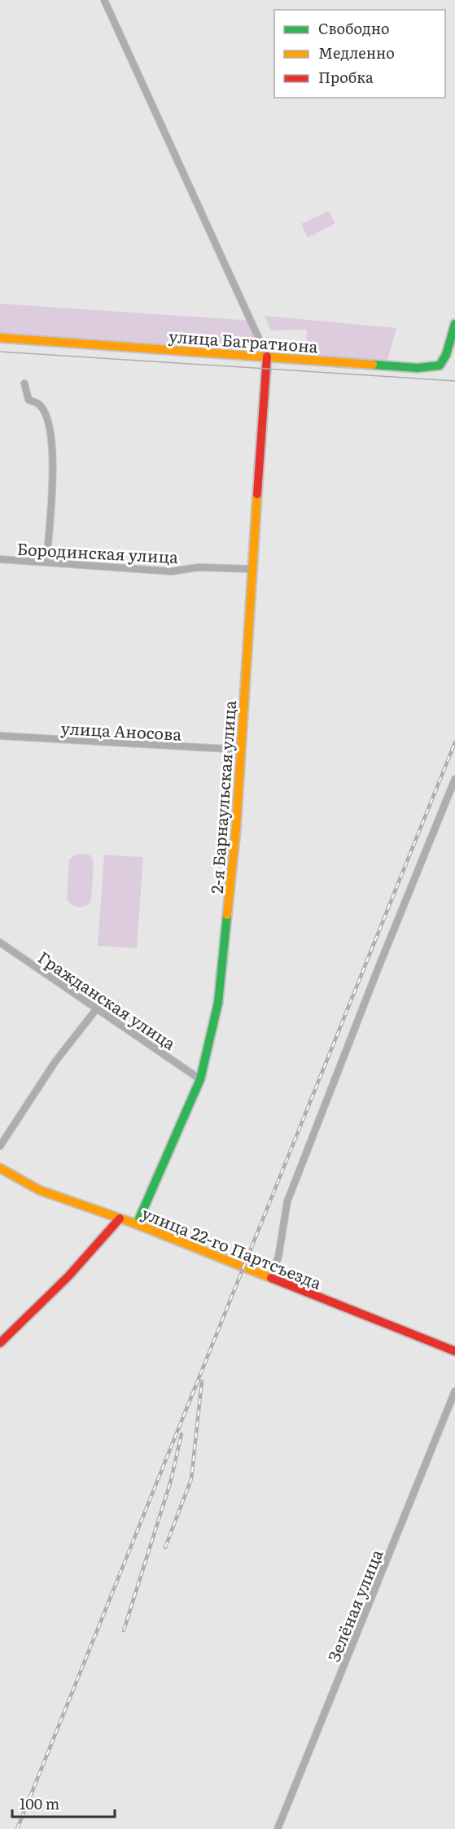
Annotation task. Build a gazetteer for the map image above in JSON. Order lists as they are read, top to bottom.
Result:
{
  "streets": {
    "street": [
      "улица Багратиона",
      "Бородинская улица",
      "улица Аносова",
      "2-я Барнаульская улица",
      "Гражданская улица",
      "улица 22-го Партсъезда",
      "Зелёная улица"
    ]
  },
  "crossings": [
    ["улица Багратиона", "2-я Барнаульская улица"],
    ["Бородинская улица", "2-я Барнаульская улица"],
    ["улица Аносова", "2-я Барнаульская улица"],
    ["2-я Барнаульская улица", "Гражданская улица"],
    ["2-я Барнаульская улица", "улица 22-го Партсъезда"]
  ],
  "legend": ["Свободно", "Медленно", "Пробка"],
  "scale_bar": "100 m"
}
